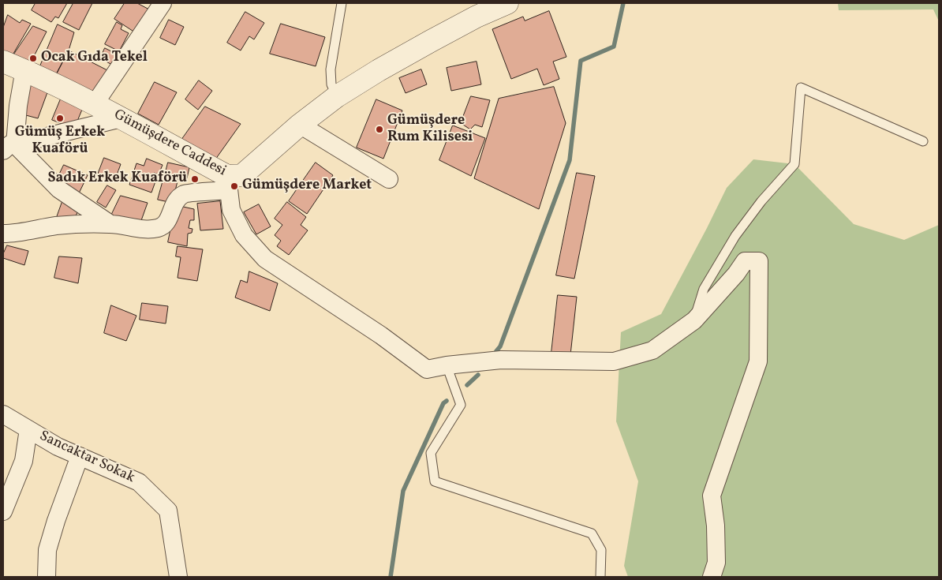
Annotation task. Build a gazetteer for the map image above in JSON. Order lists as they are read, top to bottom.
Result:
{
  "streets": {
    "street": ["Gümüşdere Caddesi", "Sancaktar Sokak"]
  },
  "places": [
    "Ocak Gıda Tekel",
    "Gümüş Erkek Kuaförü",
    "Gümüşdere Rum Kilisesi",
    "Sadık Erkek Kuaförü",
    "Gümüşdere Market"
  ]
}
